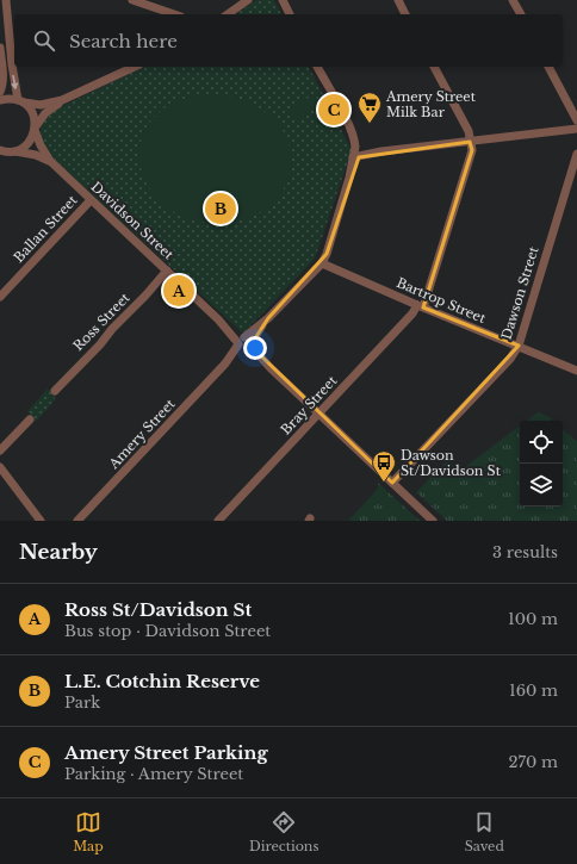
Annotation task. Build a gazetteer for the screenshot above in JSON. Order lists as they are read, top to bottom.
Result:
{
  "streets": {
    "street": [
      "Davidson Street",
      "Ballan Street",
      "Dawson Street",
      "Bartrop Street",
      "Ross Street",
      "Bray Street",
      "Amery Street"
    ]
  },
  "crossings": [
    ["Davidson Street", "Ballan Street"],
    ["Davidson Street", "Dawson Street"],
    ["Davidson Street", "Ross Street"],
    ["Davidson Street", "Bray Street"],
    ["Davidson Street", "Amery Street"],
    ["Dawson Street", "Bartrop Street"],
    ["Bartrop Street", "Bray Street"],
    ["Bartrop Street", "Amery Street"]
  ],
  "places": {
    "supermarket": ["Amery Street Milk Bar"],
    "bus stop": ["Dawson St/Davidson St"]
  },
  "page": {
    "search": "Search here",
    "pins": ["C", "B", "A"],
    "heading": ["Nearby", "3 results"],
    "list": [
      {
        "mark": "A",
        "name": "Ross St/Davidson St",
        "note": "Bus stop · Davidson Street",
        "value": "100 m"
      },
      {
        "mark": "B",
        "name": "L.E. Cotchin Reserve",
        "note": "Park",
        "value": "160 m"
      },
      {
        "mark": "C",
        "name": "Amery Street Parking",
        "note": "Parking · Amery Street",
        "value": "270 m"
      }
    ],
    "nav": ["Map", "Directions", "Saved"]
  }
}
